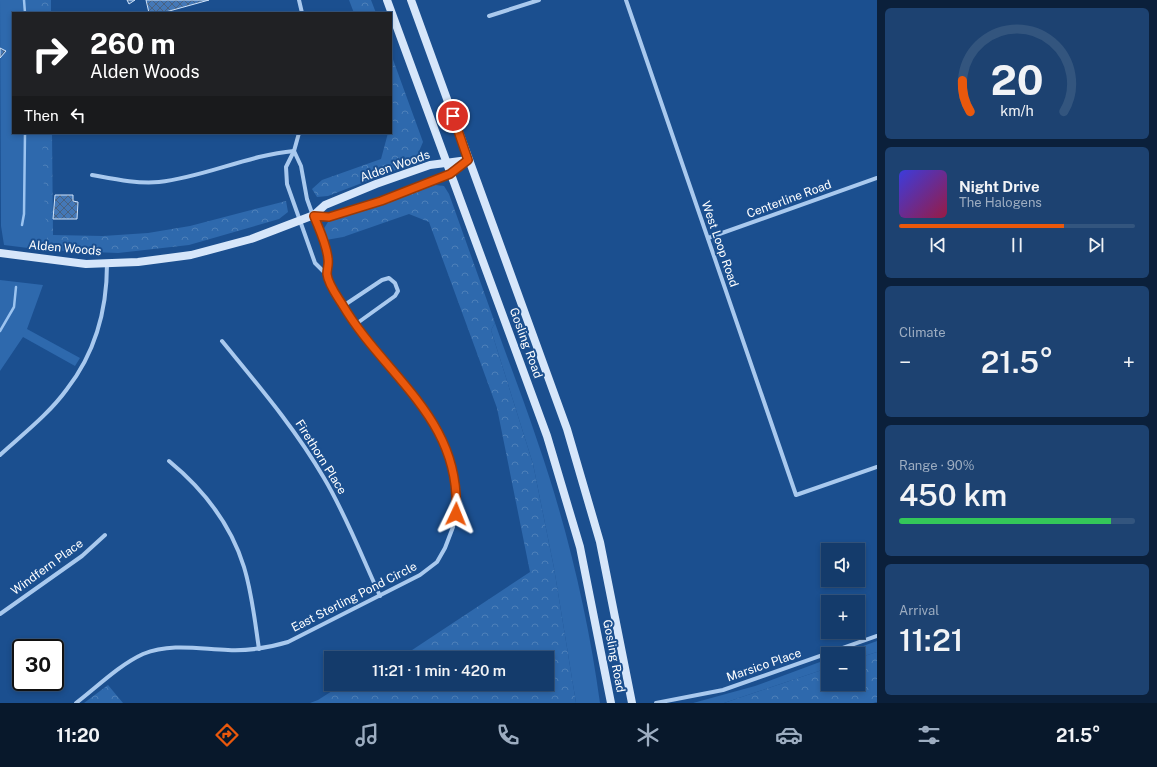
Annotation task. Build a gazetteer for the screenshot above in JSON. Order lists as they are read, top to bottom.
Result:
{
  "streets": {
    "main road": ["Alden Woods", "Gosling Road"],
    "street": [
      "Centerline Road",
      "West Loop Road",
      "Firethorn Place",
      "Windfern Place",
      "East Sterling Pond Circle",
      "Marsico Place"
    ]
  },
  "crossings": [
    ["Alden Woods", "Gosling Road"],
    ["Alden Woods", "East Sterling Pond Circle"],
    ["Centerline Road", "West Loop Road"],
    ["Firethorn Place", "East Sterling Pond Circle"]
  ],
  "page": {
    "turn": ["260 m", "Alden Woods"],
    "then": "Then",
    "song": ["Night Drive", "The Halogens"],
    "tile": [
      "Climate",
      ["Range · 90%", "450 km"],
      ["Arrival", "11:21"]
    ],
    "heat": ["−", "21.5°", "+"],
    "map_buttons": ["+", "−"],
    "limit": "30",
    "trip": "11:21 · 1 min · 420 m",
    "tabs": ["11:20", "21.5°"],
    "gauge": ["20", "km/h"]
  }
}
